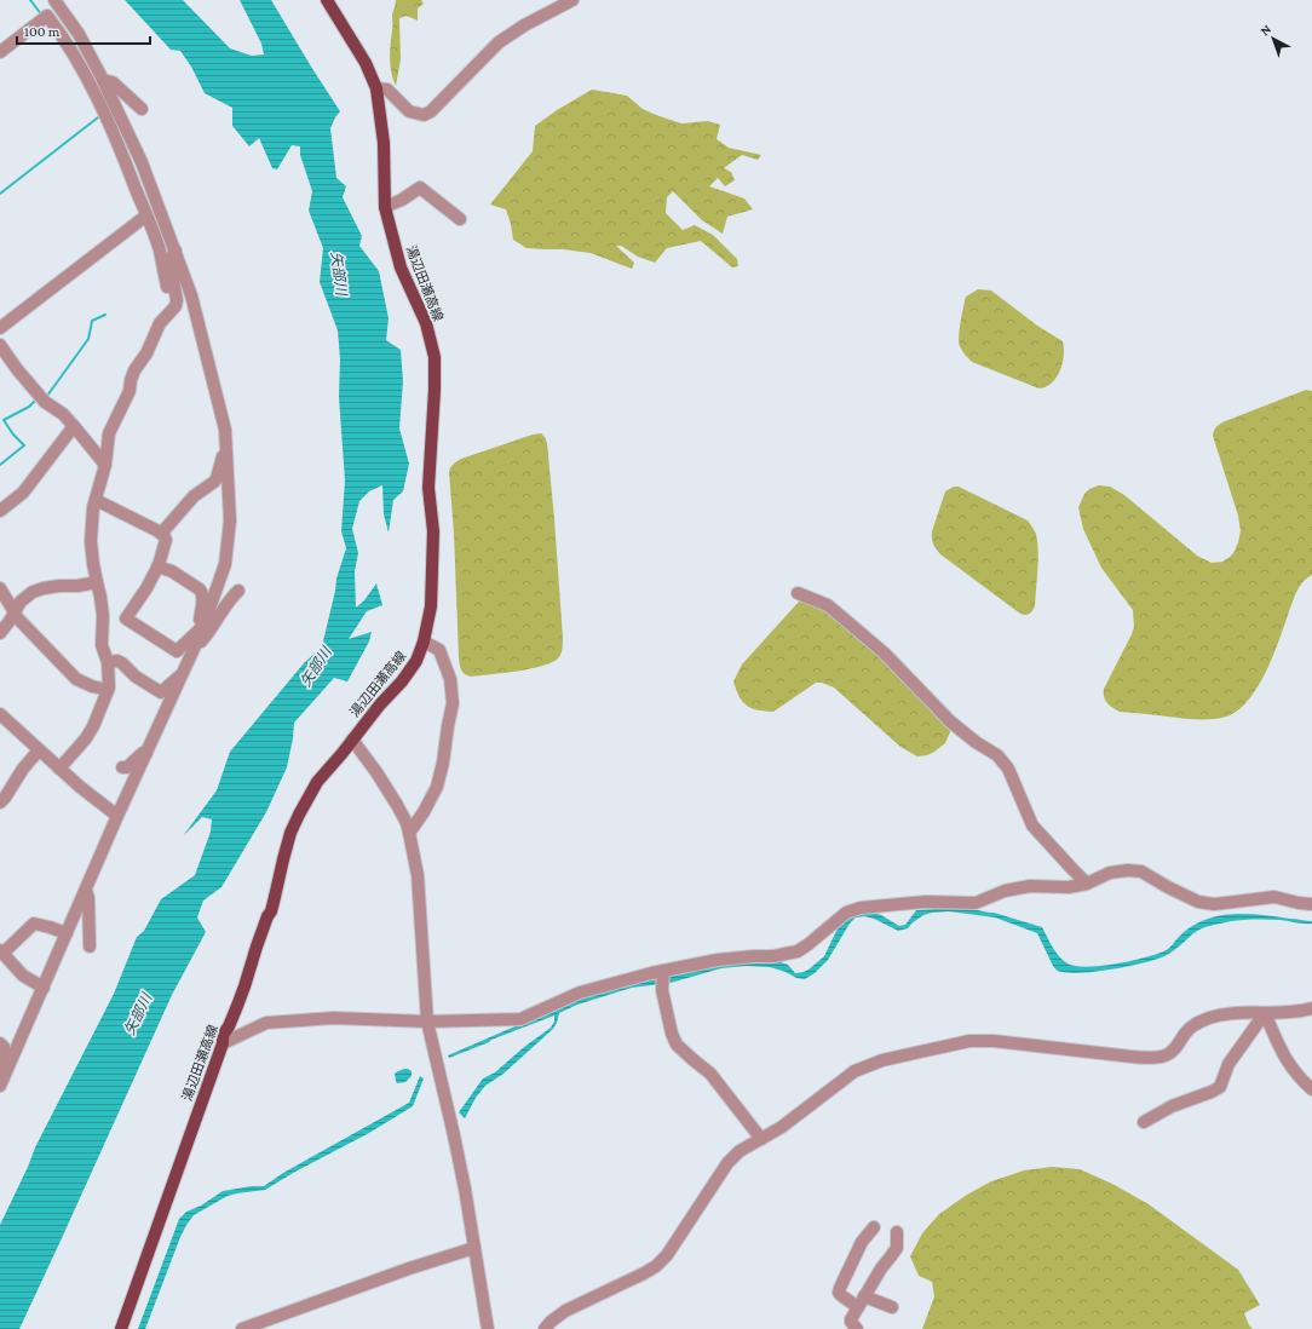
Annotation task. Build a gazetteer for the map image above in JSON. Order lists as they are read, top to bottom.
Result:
{
  "streets": {
    "main road": ["湯辺田瀬高線"]
  },
  "water": ["矢部川"],
  "scale_bar": "100 m",
  "north": "top left"
}
